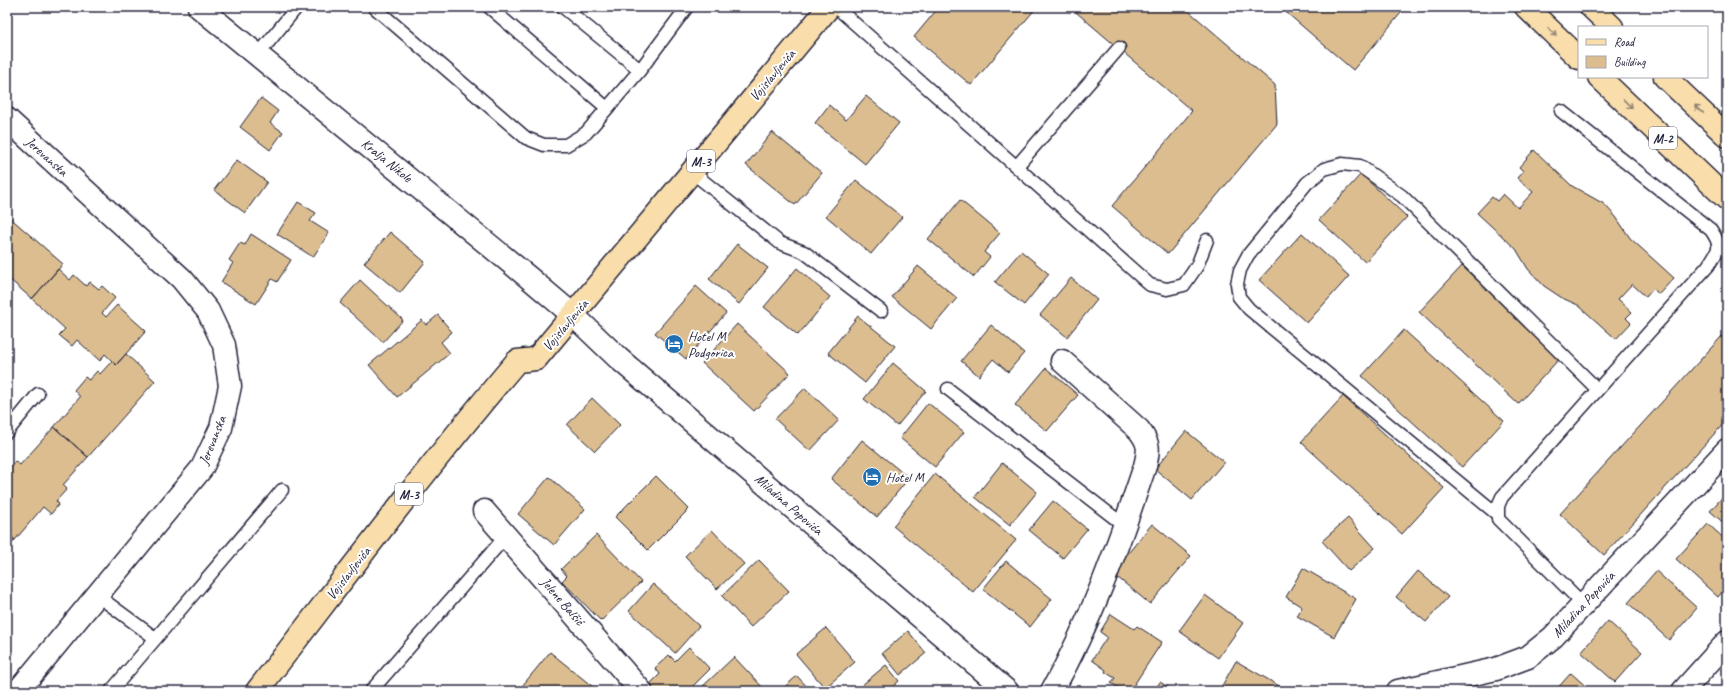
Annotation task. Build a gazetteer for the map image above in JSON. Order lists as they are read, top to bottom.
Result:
{
  "streets": {
    "main road": ["Vojislavljevića", "M-2", "M-3"],
    "street": [
      "Jerevanska",
      "Kralja Nikole",
      "Miladina Popovića",
      "Jelene Balšić"
    ]
  },
  "crossings": [
    ["Vojislavljevića", "Kralja Nikole"],
    ["Vojislavljevića", "Miladina Popovića"],
    ["Kralja Nikole", "Miladina Popovića"]
  ],
  "places": {
    "hotel": ["Hotel M Podgorica", "Hotel M"]
  },
  "legend": ["Road", "Building"]
}
